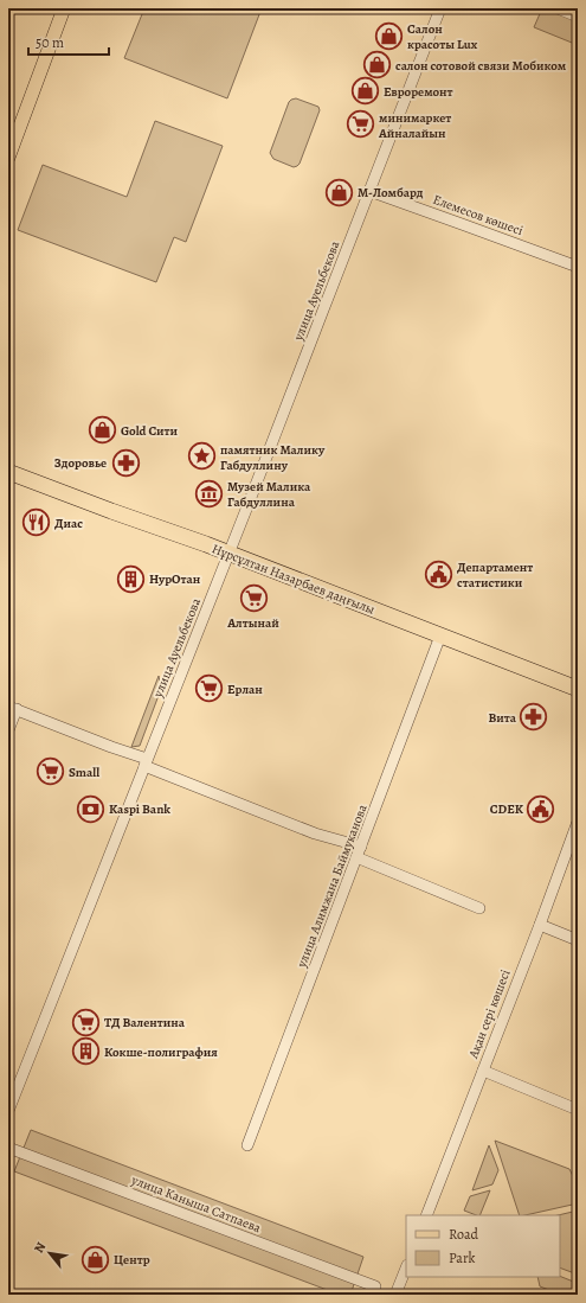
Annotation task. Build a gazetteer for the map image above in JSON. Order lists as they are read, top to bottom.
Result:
{
  "streets": {
    "highway": ["Нұрсұлтан Назарбаев даңғылы"],
    "street": [
      "Елемесов көшесі",
      "улица Ауельбекова",
      "улица Алимжана Баймуканова",
      "Ақан сері көшесі",
      "улица Каныша Сатпаева"
    ]
  },
  "crossings": [
    ["Елемесов көшесі", "улица Ауельбекова"],
    ["улица Ауельбекова", "Нұрсұлтан Назарбаев даңғылы"],
    ["Нұрсұлтан Назарбаев даңғылы", "улица Алимжана Баймуканова"]
  ],
  "places": {
    "shop": [
      "Салон красоты Lux",
      "салон сотовой связи Мобиком",
      "Евроремонт",
      "М-Ломбард",
      "Gold Сити",
      "Центр"
    ],
    "supermarket": [
      "минимаркет Айналайын",
      "Алтынай",
      "Ерлан",
      "Small",
      "ТД Валентина"
    ],
    "place": ["памятник Малику Габдуллину"],
    "pharmacy": ["Здоровье", "Вита"],
    "museum": ["Музей Малика Габдуллина"],
    "restaurant": ["Диас"],
    "public building": ["Департамент статистики", "CDEK"],
    "building": ["НурОтан", "Кокше-полиграфия"],
    "bank": ["Kaspi Bank"]
  },
  "legend": ["Road", "Park"],
  "scale_bar": "50 m",
  "north": "top left"
}
